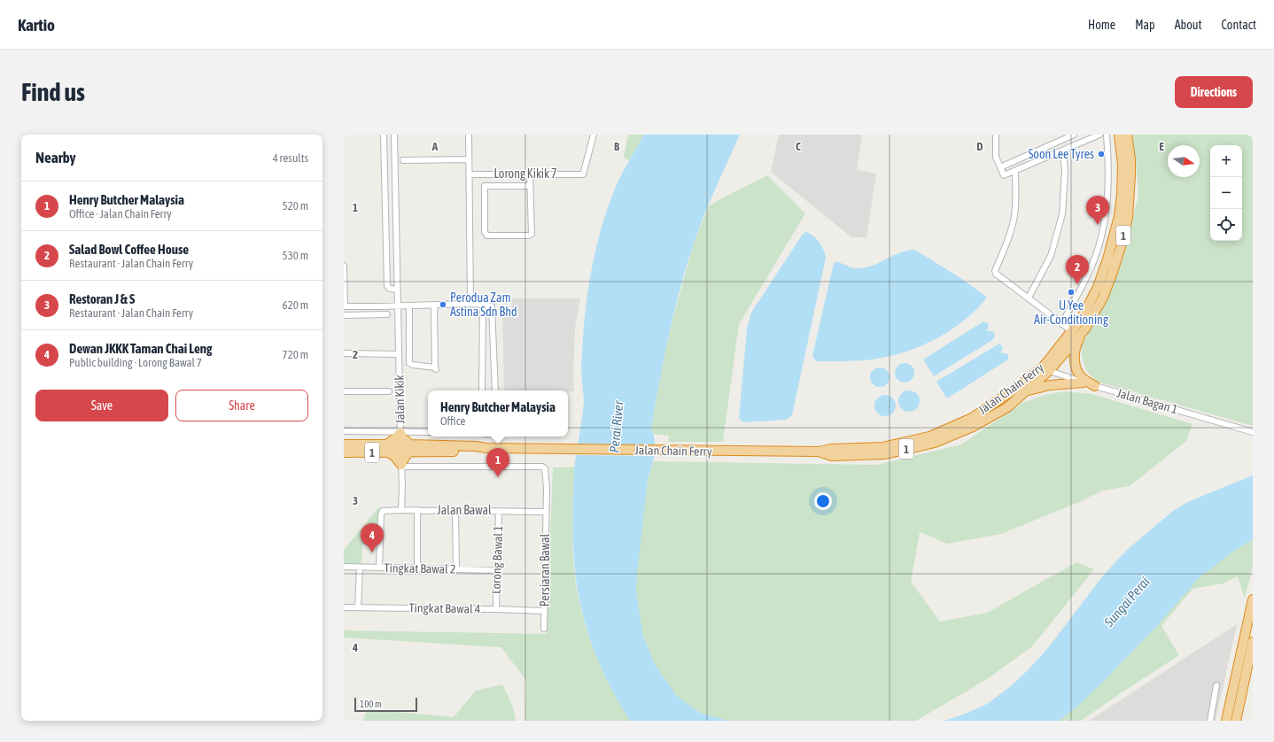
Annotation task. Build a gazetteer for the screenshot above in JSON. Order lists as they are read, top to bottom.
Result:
{
  "streets": {
    "highway": ["1", "Jalan Chain Ferry"],
    "street": [
      "Lorong Kikik 7",
      "Jalan Kikik",
      "Jalan Bagan 1",
      "Jalan Bawal",
      "Lorong Bawal 1",
      "Tingkat Bawal 2",
      "Persiaran Bawal",
      "Tingkat Bawal 4"
    ]
  },
  "crossings": [
    ["Jalan Chain Ferry", "Jalan Bagan 1"],
    ["Jalan Bawal", "Lorong Bawal 1"],
    ["Jalan Bawal", "Tingkat Bawal 2"],
    ["Jalan Bawal", "Persiaran Bawal"],
    ["Lorong Bawal 1", "Tingkat Bawal 2"],
    ["Lorong Bawal 1", "Tingkat Bawal 4"],
    ["Persiaran Bawal", "Tingkat Bawal 4"]
  ],
  "water": ["Perai River", "Sungai Perai"],
  "places": ["Soon Lee Tyres", "U Yee Air-Conditioning", "Perodua Zam Astina Sdn Bhd"],
  "scale_bar": "100 m",
  "north": "right",
  "page": {
    "header": "Kartio",
    "nav": [
      "Home",
      "Map",
      "About",
      "Contact"
    ],
    "buttons": [
      "Directions",
      ["Save", "Share"]
    ],
    "title": "Find us",
    "heading": ["Nearby", "4 results"],
    "map_buttons": ["+", "−"],
    "list": [
      {
        "mark": "1",
        "name": "Henry Butcher Malaysia",
        "note": "Office · Jalan Chain Ferry",
        "value": "520 m"
      },
      {
        "mark": "2",
        "name": "Salad Bowl Coffee House",
        "note": "Restaurant · Jalan Chain Ferry",
        "value": "530 m"
      },
      {
        "mark": "3",
        "name": "Restoran J & S",
        "note": "Restaurant · Jalan Chain Ferry",
        "value": "620 m"
      },
      {
        "mark": "4",
        "name": "Dewan JKKK Taman Chai Leng",
        "note": "Public building · Lorong Bawal 7",
        "value": "720 m"
      }
    ],
    "pins": [
      "3",
      "2",
      "1",
      "4"
    ],
    "popup": ["Henry Butcher Malaysia", "Office"],
    "scale": "100 m"
  },
  "grid": {
    "columns": [
      "A",
      "B",
      "C",
      "D",
      "E"
    ],
    "rows": [
      "1",
      "2",
      "3",
      "4"
    ]
  }
}
